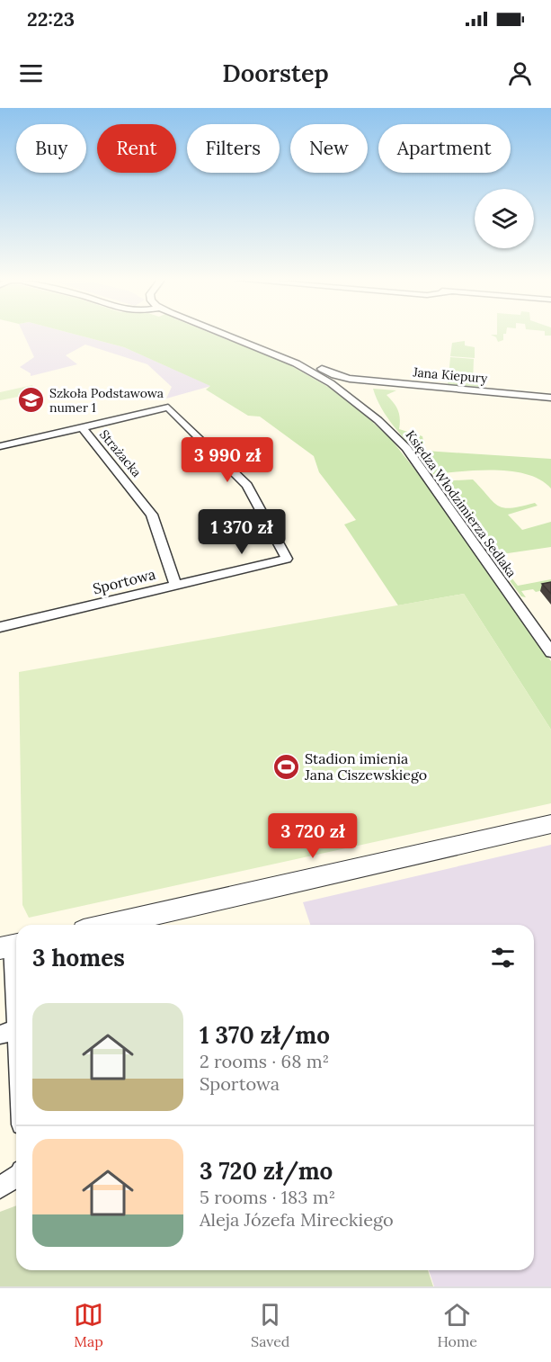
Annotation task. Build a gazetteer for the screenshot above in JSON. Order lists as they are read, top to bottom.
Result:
{
  "streets": {
    "street": [
      "Jana Kiepury",
      "Strażacka",
      "Księdza Włodzimierza Sedlaka",
      "Sportowa"
    ]
  },
  "crossings": [
    ["Strażacka", "Sportowa"]
  ],
  "places": {
    "school or university": ["Szkoła Podstawowa numer 1"],
    "sports": ["Stadion imienia Jana Ciszewskiego"]
  },
  "page": {
    "status": "22:23",
    "header": "Doorstep",
    "chip": [
      "Buy",
      "Rent",
      "Filters",
      "New",
      "Apartment"
    ],
    "price": ["3 990 zł", "1 370 zł", "3 720 zł"],
    "heading": "3 homes",
    "list": [
      {
        "name": "1 370 zł/mo",
        "note": "2 rooms · 68 m² · Sportowa"
      },
      {
        "name": "3 720 zł/mo",
        "note": "5 rooms · 183 m² · Aleja Józefa Mireckiego"
      }
    ],
    "tabs": ["Map", "Saved", "Home"]
  }
}
